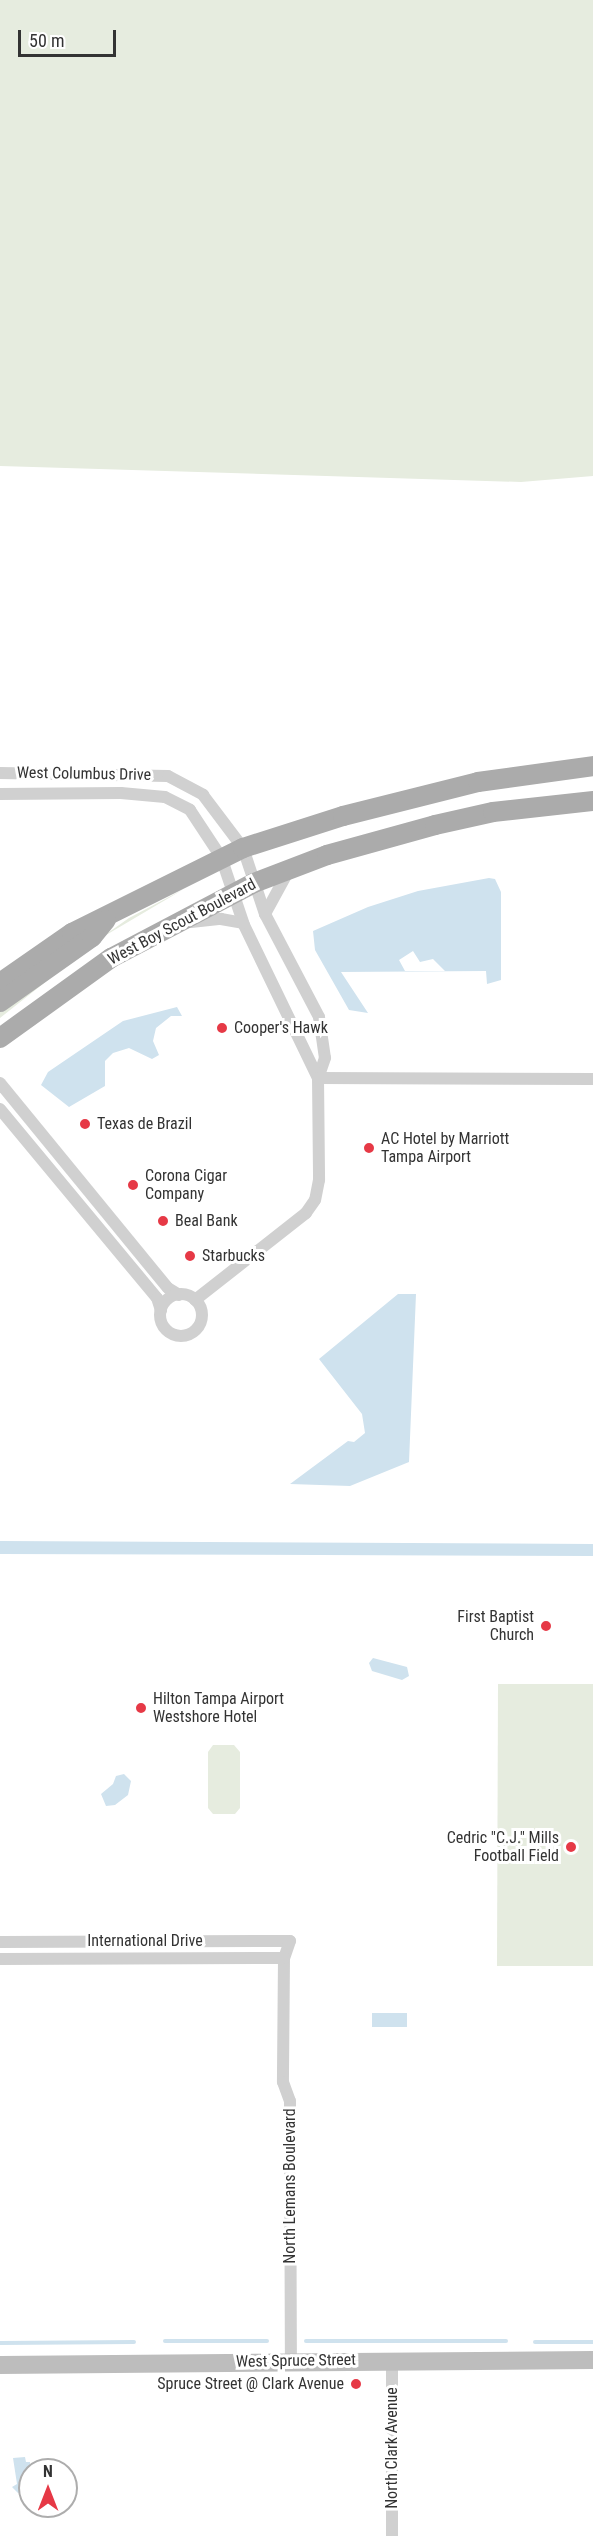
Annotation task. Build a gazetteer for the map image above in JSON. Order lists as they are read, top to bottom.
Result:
{
  "streets": {
    "main road": ["West Boy Scout Boulevard"],
    "street": [
      "West Columbus Drive",
      "International Drive",
      "North Lemans Boulevard",
      "West Spruce Street",
      "North Clark Avenue"
    ]
  },
  "crossings": [
    ["West Columbus Drive", "West Boy Scout Boulevard"],
    ["International Drive", "North Lemans Boulevard"],
    ["North Lemans Boulevard", "West Spruce Street"],
    ["West Spruce Street", "North Clark Avenue"]
  ],
  "places": [
    "Cooper's Hawk",
    "Texas de Brazil",
    "AC Hotel by Marriott Tampa Airport",
    "Corona Cigar Company",
    "Beal Bank",
    "Starbucks",
    "First Baptist Church",
    "Hilton Tampa Airport Westshore Hotel",
    "Cedric \"C.J.\" Mills Football Field",
    "Spruce Street @ Clark Avenue"
  ],
  "scale_bar": "50 m",
  "north": "top"
}
